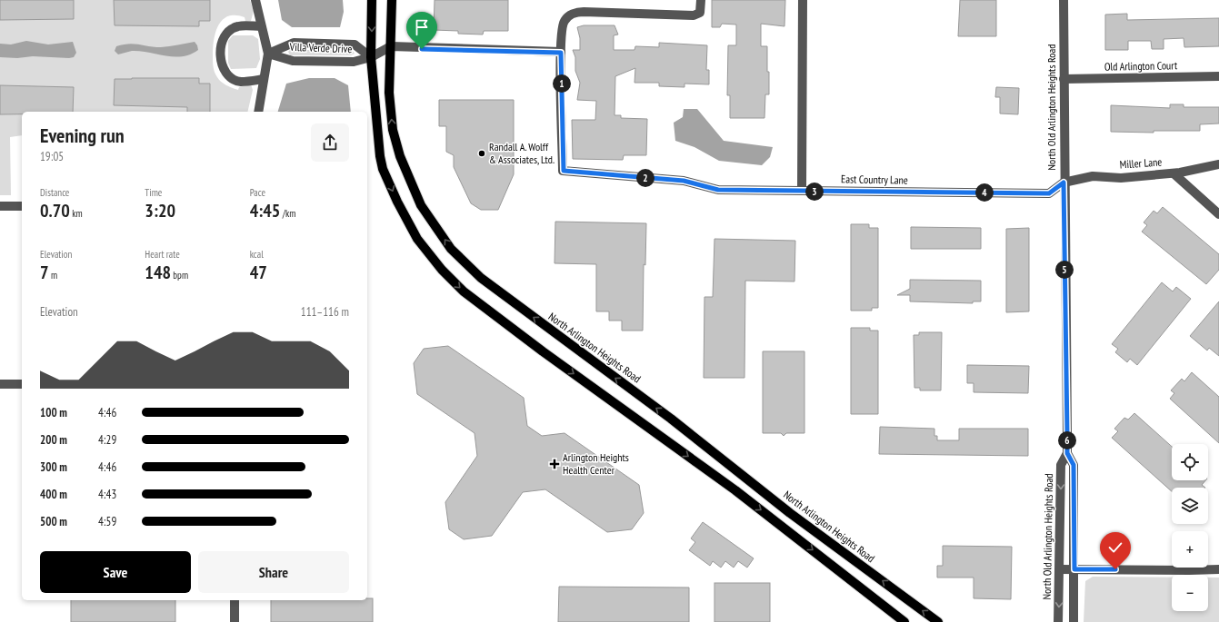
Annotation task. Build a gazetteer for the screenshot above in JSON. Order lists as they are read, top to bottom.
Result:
{
  "streets": {
    "main road": ["North Arlington Heights Road"],
    "street": [
      "Villa Verde Drive",
      "Old Arlington Court",
      "North Old Arlington Heights Road",
      "Miller Lane",
      "East Country Lane"
    ]
  },
  "crossings": [
    ["Old Arlington Court", "North Old Arlington Heights Road"],
    ["North Old Arlington Heights Road", "Miller Lane"],
    ["North Old Arlington Heights Road", "East Country Lane"],
    ["Miller Lane", "East Country Lane"]
  ],
  "places": {
    "other": ["Randall A. Wolff & Associates, Ltd."],
    "health": ["Arlington Heights Health Center"]
  },
  "page": {
    "pins": [
      "1",
      "2",
      "3",
      "4",
      "5",
      "6"
    ],
    "heading": ["Evening run", "19:05"],
    "stats": [
      ["Distance", "0.70 km"],
      ["Time", "3:20"],
      ["Pace", "4:45 /km"],
      ["Elevation", "7 m"],
      ["Heart rate", "148 bpm"],
      ["kcal", "47"]
    ],
    "chart": ["Elevation", "111–116 m"],
    "list": [
      {
        "name": "100 m",
        "note": "4:46"
      },
      {
        "name": "200 m",
        "note": "4:29"
      },
      {
        "name": "300 m",
        "note": "4:46"
      },
      {
        "name": "400 m",
        "note": "4:43"
      },
      {
        "name": "500 m",
        "note": "4:59"
      }
    ],
    "map_buttons": ["+", "−"],
    "buttons": ["Save", "Share"]
  }
}
